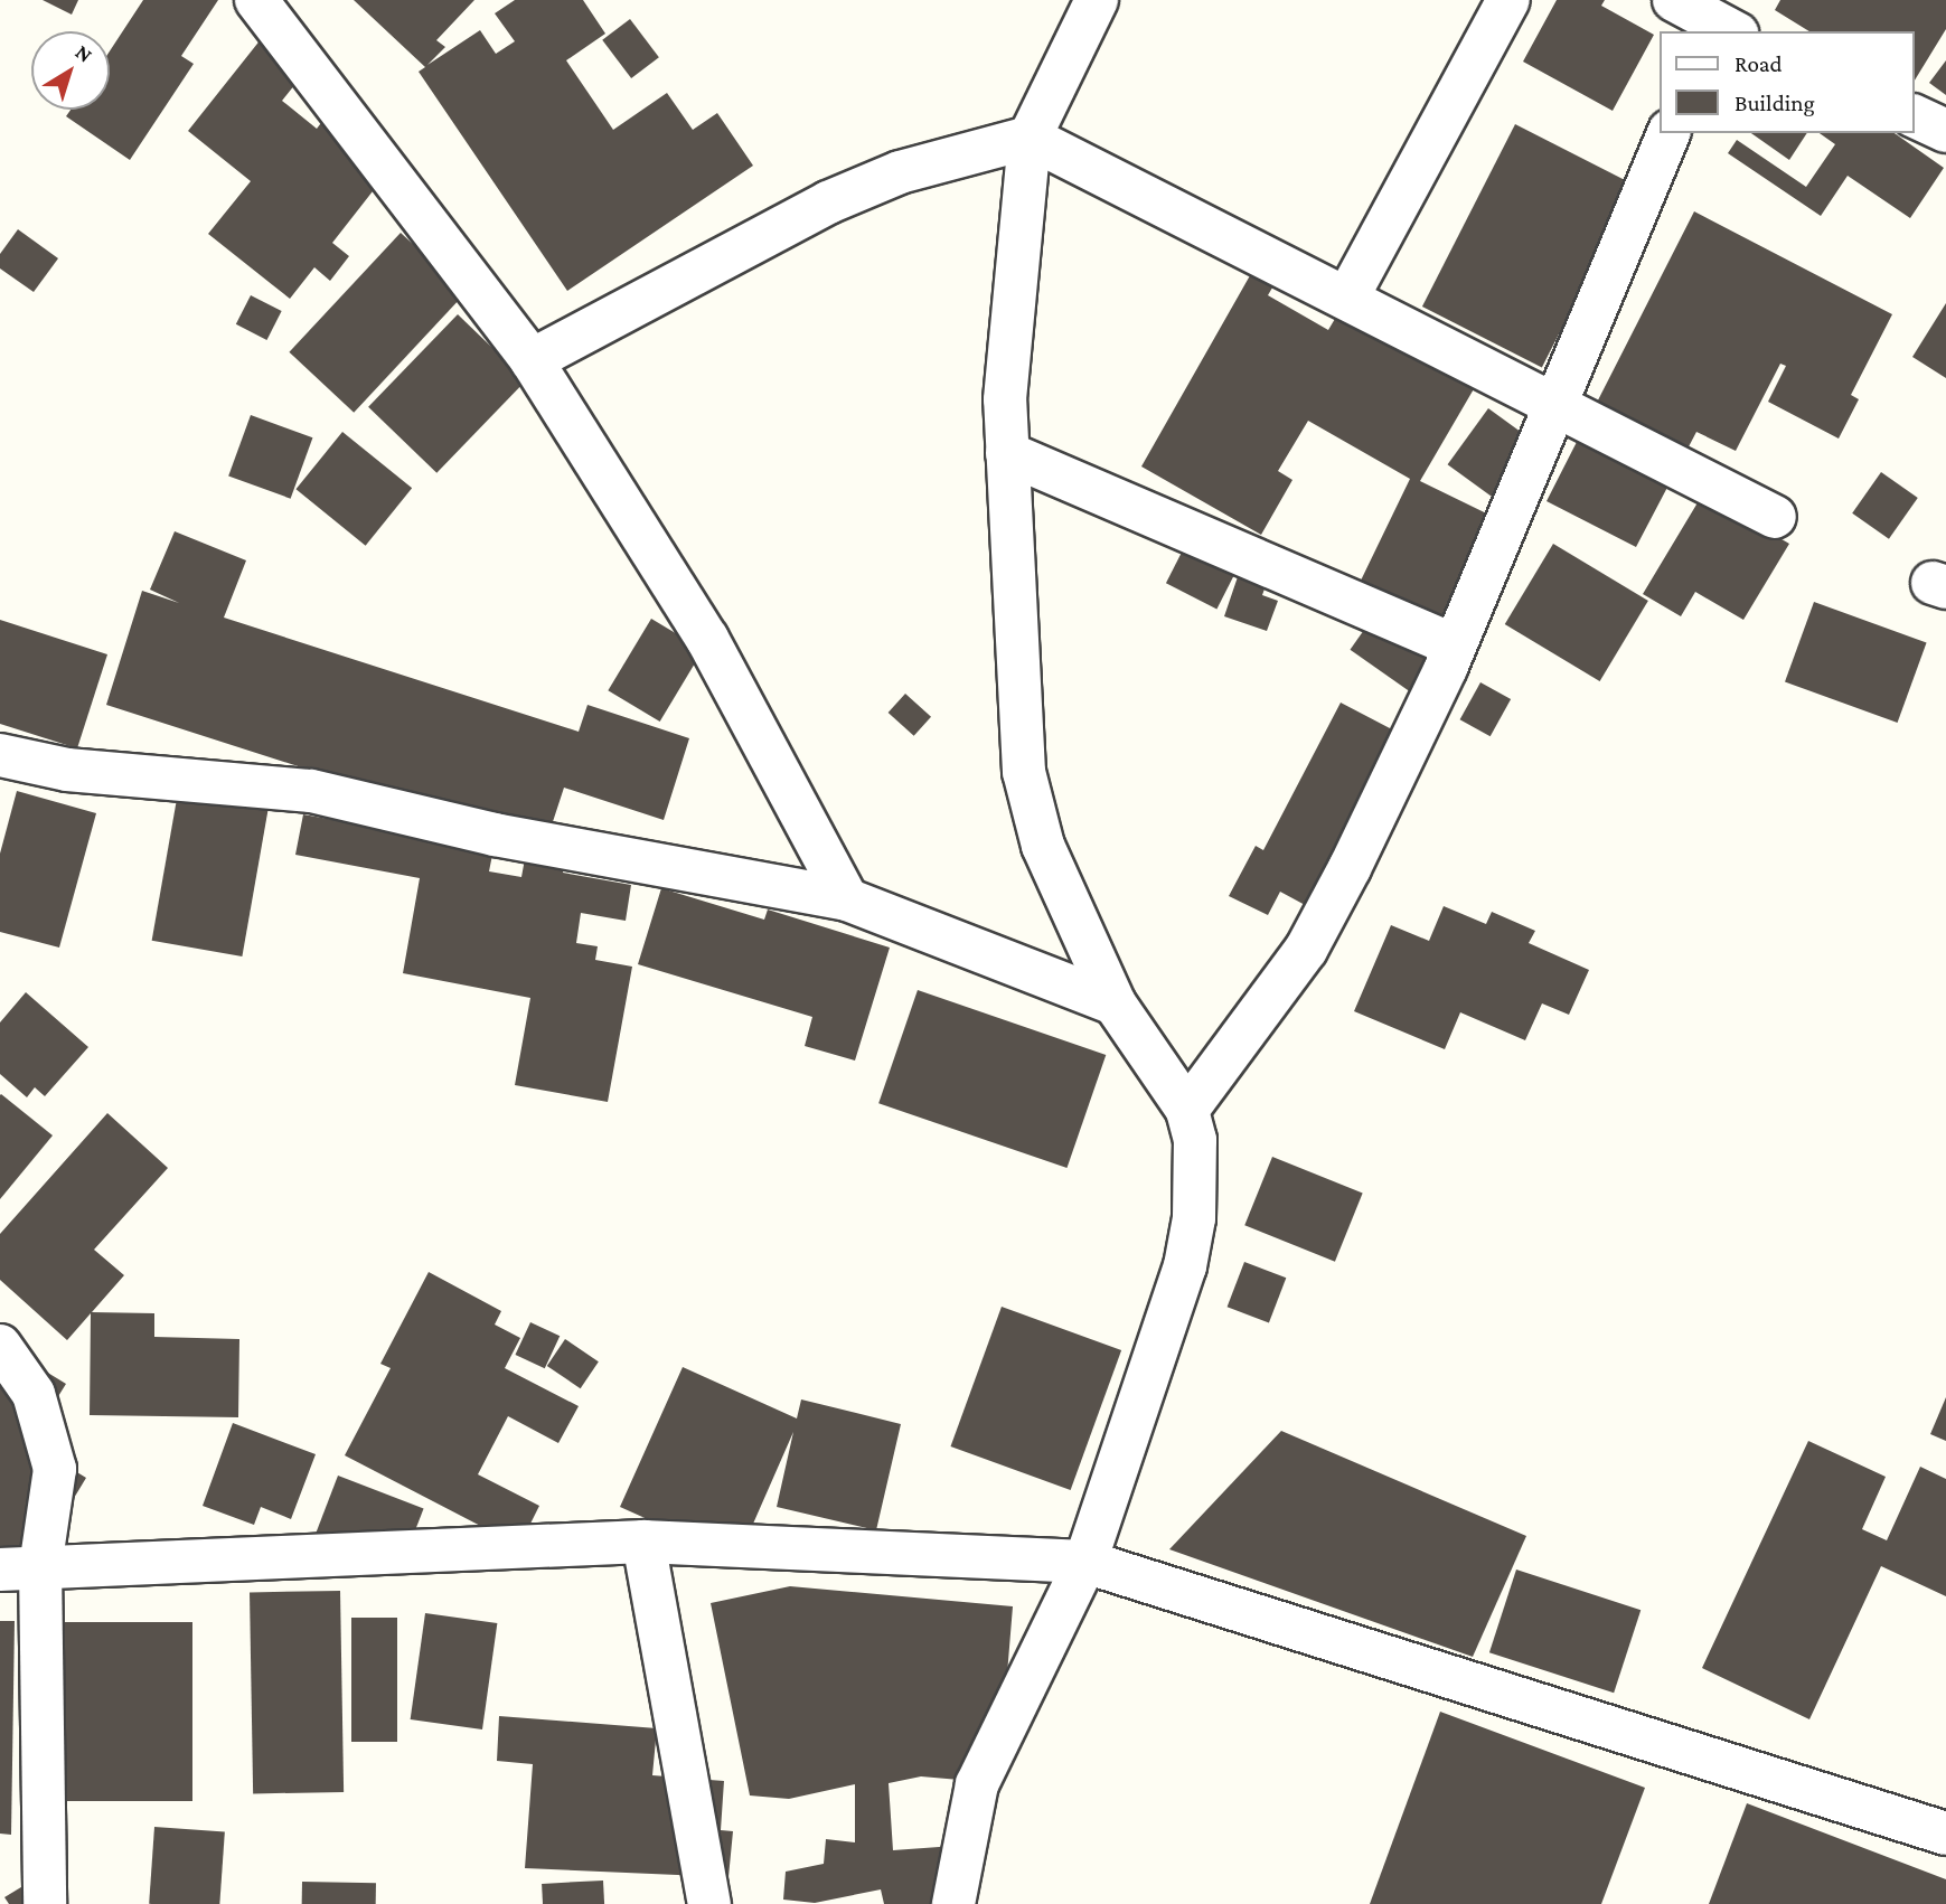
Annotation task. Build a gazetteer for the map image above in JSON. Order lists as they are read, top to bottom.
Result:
{
  "legend": ["Road", "Building"],
  "north": "top right"
}
